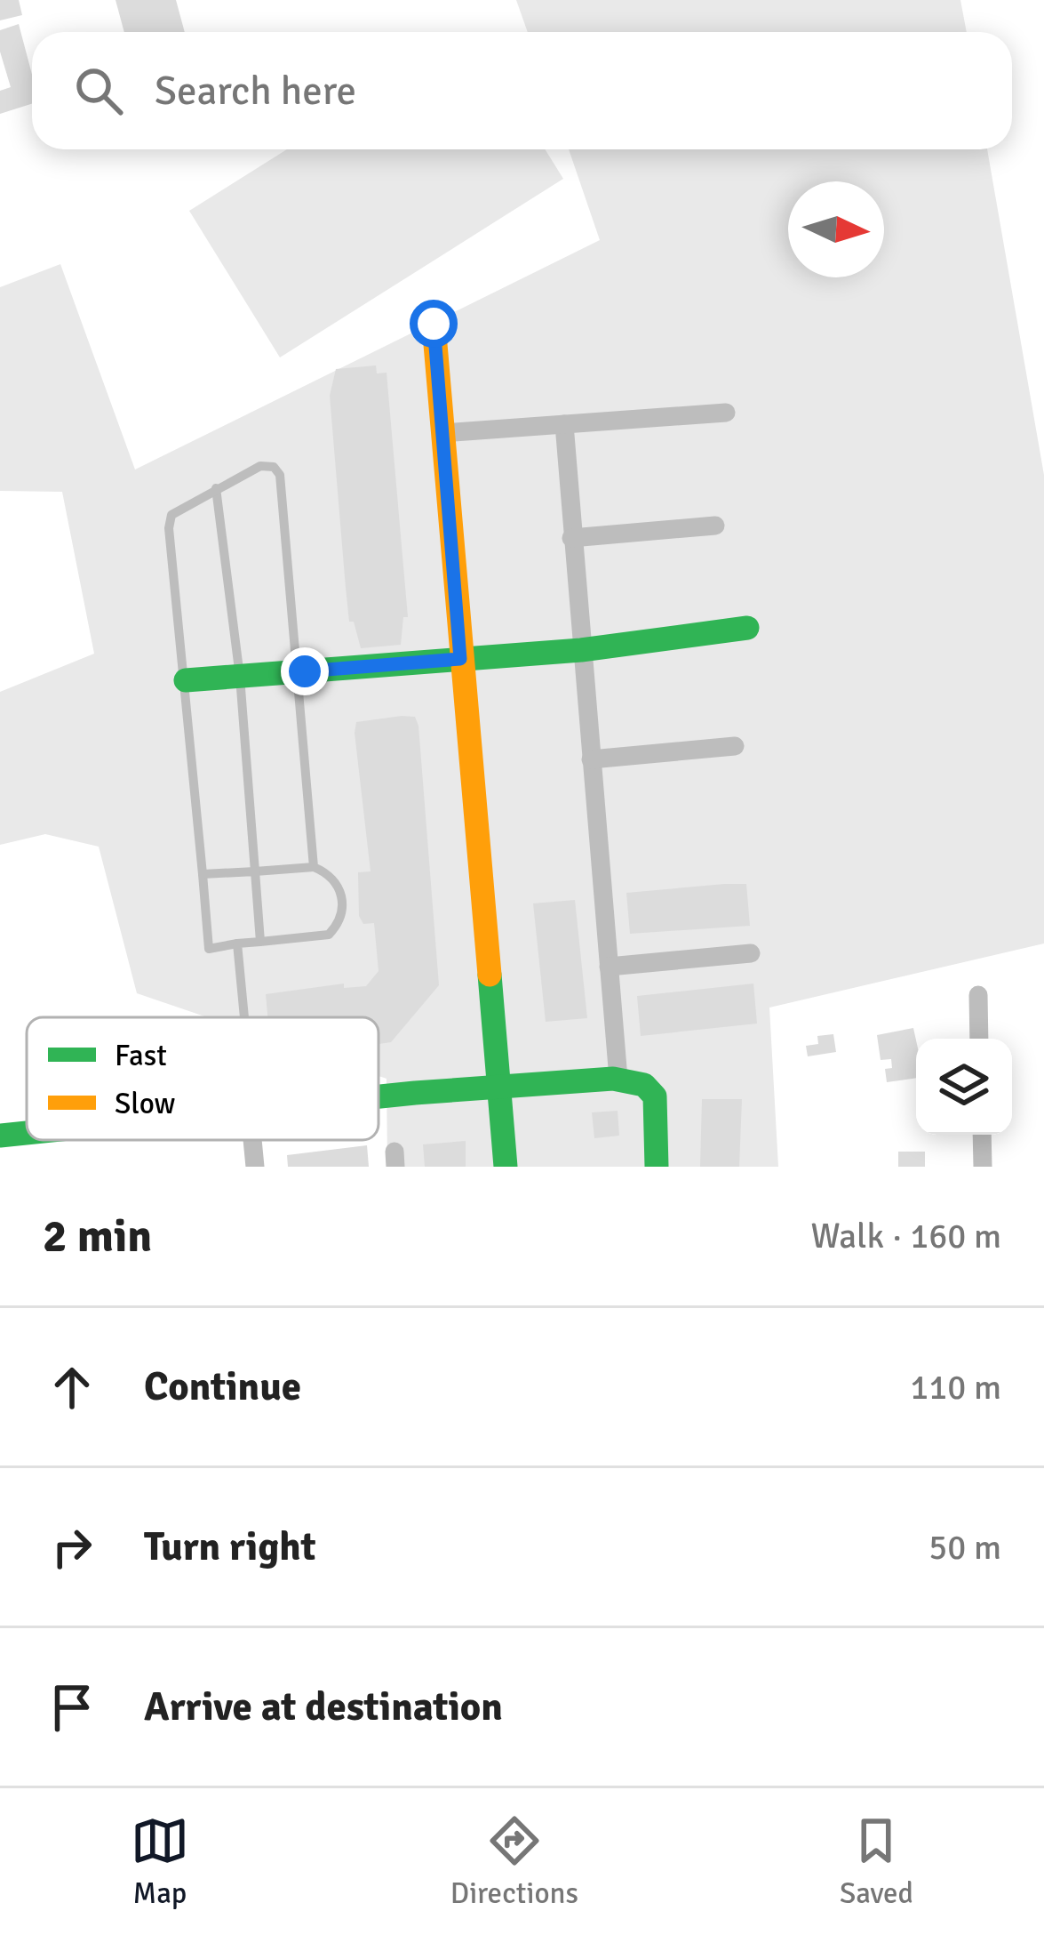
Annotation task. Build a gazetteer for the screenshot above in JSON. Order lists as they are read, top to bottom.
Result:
{
  "legend": ["Fast", "Slow"],
  "north": "right",
  "page": {
    "search": "Search here",
    "heading": ["2 min", "Walk · 160 m"],
    "list": [
      ["Continue", "110 m"],
      ["Turn right", "50 m"],
      "Arrive at destination"
    ],
    "nav": ["Map", "Directions", "Saved"]
  }
}
